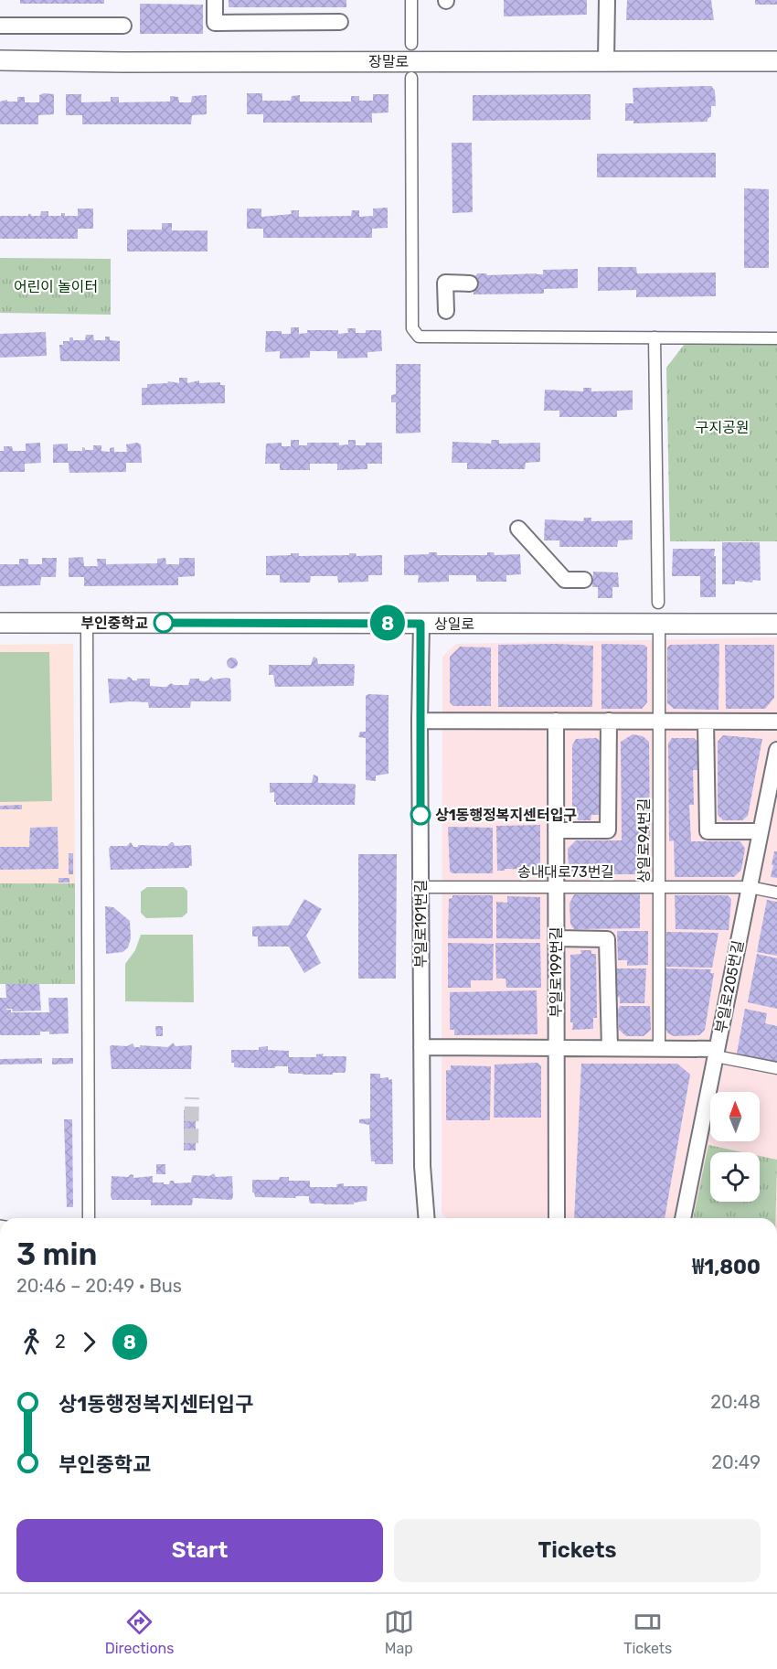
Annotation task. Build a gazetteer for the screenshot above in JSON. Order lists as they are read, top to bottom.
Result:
{
  "streets": {
    "street": [
      "장말로",
      "상일로",
      "상일로94번길",
      "송내대로73번길",
      "부일로191번길",
      "부일로199번길",
      "부일로205번길"
    ]
  },
  "crossings": [
    ["상일로", "부일로191번길"],
    ["상일로94번길", "송내대로73번길"],
    ["송내대로73번길", "부일로191번길"],
    ["송내대로73번길", "부일로199번길"],
    ["송내대로73번길", "부일로205번길"]
  ],
  "parks": ["어린이 놀이터", "구지공원"],
  "places": ["부인중학교", "상1동행정복지센터입구"],
  "lines": ["bus line 8"],
  "north": "top",
  "page": {
    "on_map": "8",
    "heading": ["3 min", "20:46 – 20:49 · Bus", "₩1,800"],
    "legs": ["2", "8"],
    "list": [
      {
        "name": "상1동행정복지센터입구",
        "value": "20:48"
      },
      {
        "name": "부인중학교",
        "value": "20:49"
      }
    ],
    "buttons": ["Start", "Tickets"],
    "tabs": ["Directions", "Map", "Tickets"]
  }
}
